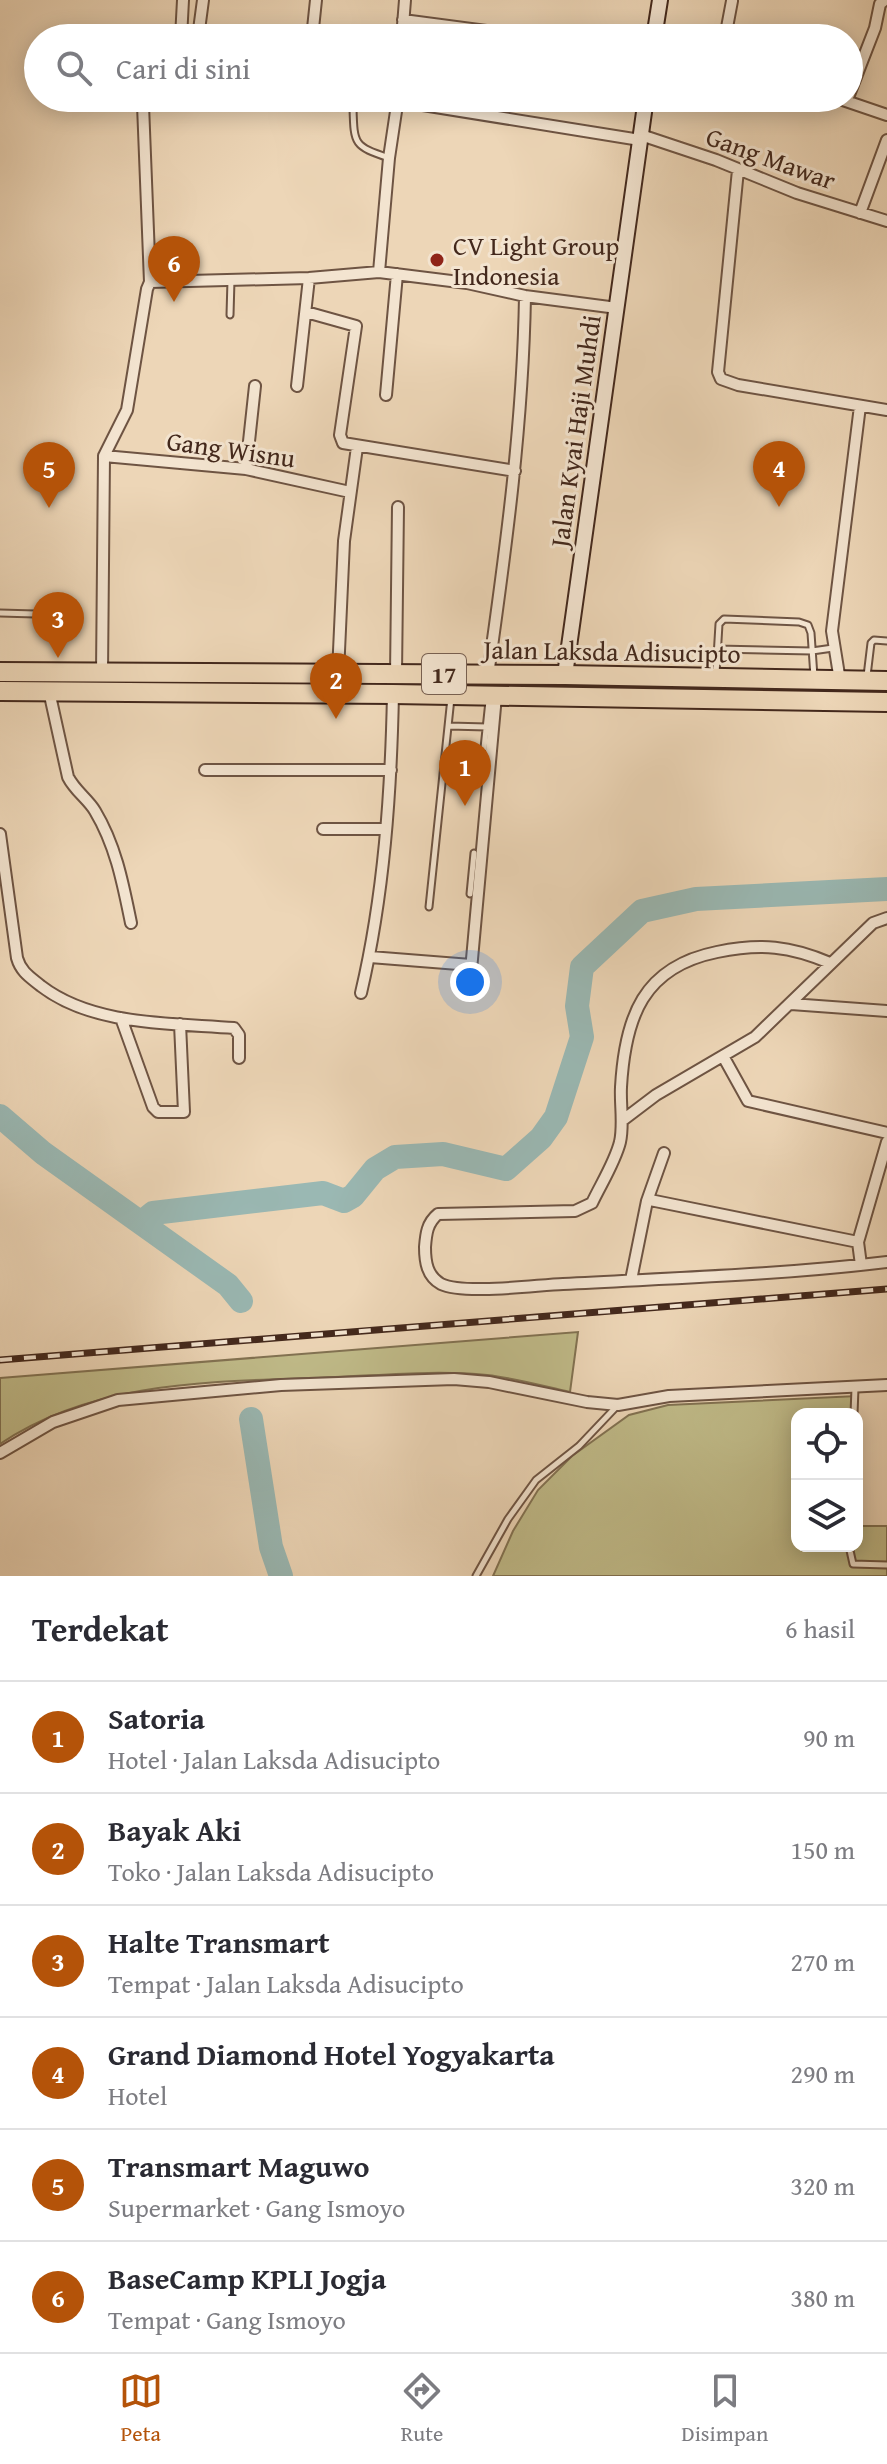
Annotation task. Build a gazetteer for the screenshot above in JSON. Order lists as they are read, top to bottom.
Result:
{
  "streets": {
    "highway": ["Jalan Laksda Adisucipto", "17"],
    "street": ["Gang Mawar", "Jalan Kyai Haji Muhdi", "Gang Wisnu"]
  },
  "crossings": [
    ["Gang Mawar", "Jalan Kyai Haji Muhdi"],
    ["Jalan Kyai Haji Muhdi", "Jalan Laksda Adisucipto"]
  ],
  "places": ["CV Light Group Indonesia"],
  "page": {
    "search": "Cari di sini",
    "pins": [
      "6",
      "4",
      "5",
      "3",
      "2",
      "1"
    ],
    "heading": ["Terdekat", "6 hasil"],
    "list": [
      {
        "mark": "1",
        "name": "Satoria",
        "note": "Hotel · Jalan Laksda Adisucipto",
        "value": "90 m"
      },
      {
        "mark": "2",
        "name": "Bayak Aki",
        "note": "Toko · Jalan Laksda Adisucipto",
        "value": "150 m"
      },
      {
        "mark": "3",
        "name": "Halte Transmart",
        "note": "Tempat · Jalan Laksda Adisucipto",
        "value": "270 m"
      },
      {
        "mark": "4",
        "name": "Grand Diamond Hotel Yogyakarta",
        "note": "Hotel",
        "value": "290 m"
      },
      {
        "mark": "5",
        "name": "Transmart Maguwo",
        "note": "Supermarket · Gang Ismoyo",
        "value": "320 m"
      },
      {
        "mark": "6",
        "name": "BaseCamp KPLI Jogja",
        "note": "Tempat · Gang Ismoyo",
        "value": "380 m"
      }
    ],
    "nav": ["Peta", "Rute", "Disimpan"]
  }
}
